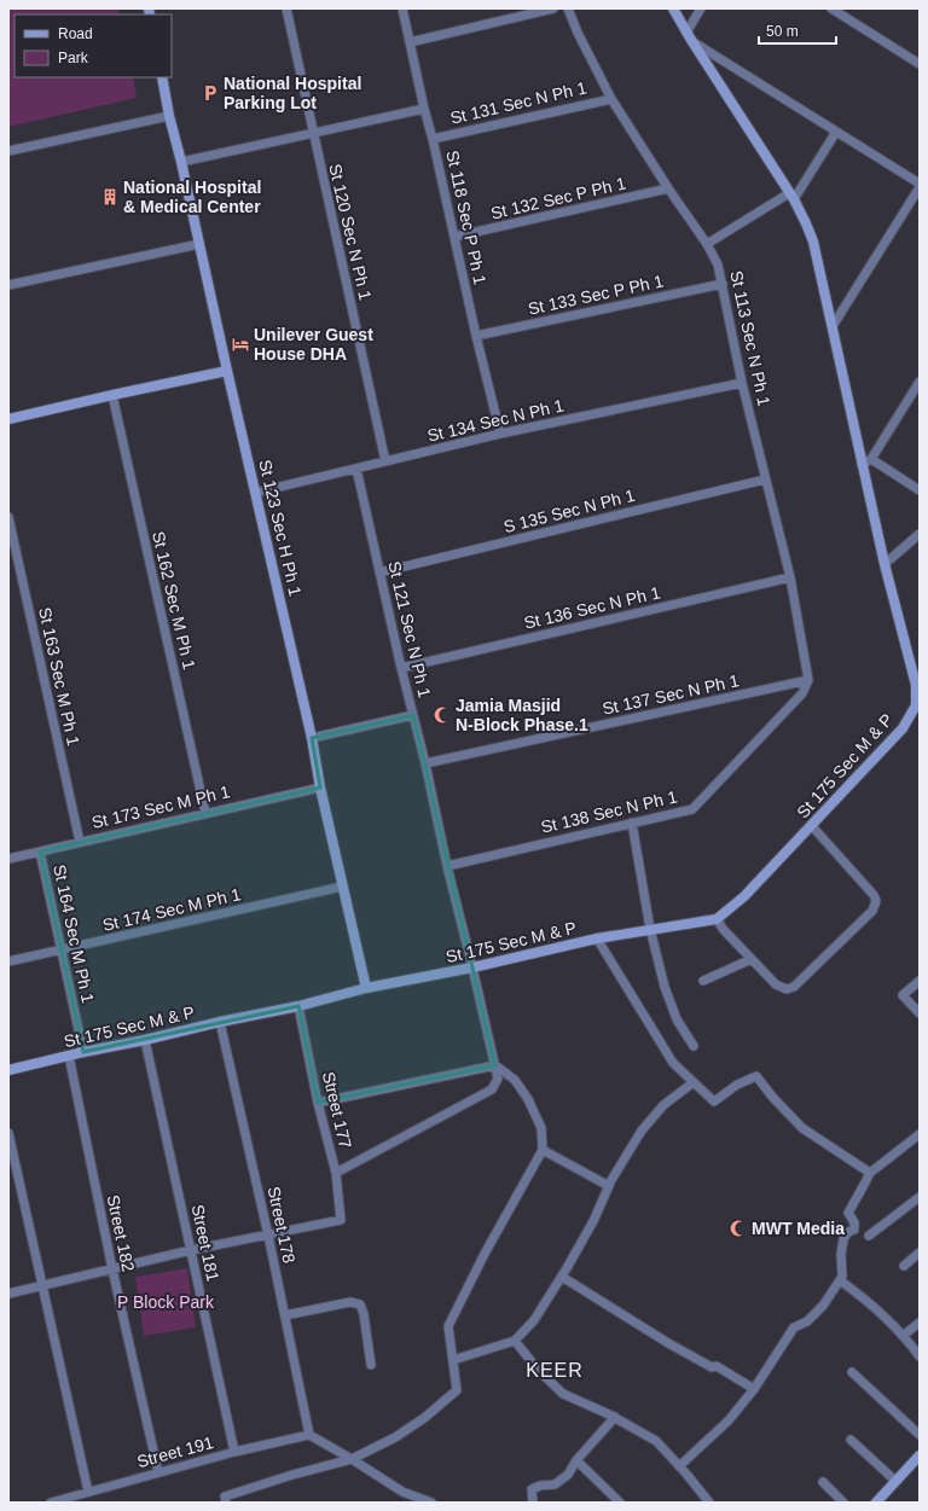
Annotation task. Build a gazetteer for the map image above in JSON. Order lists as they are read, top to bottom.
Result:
{
  "streets": {
    "street": [
      "St 131 Sec N Ph 1",
      "St 132 Sec P Ph 1",
      "St 118 Sec P Ph 1",
      "St 120 Sec N Ph 1",
      "St 133 Sec P Ph 1",
      "St 113 Sec N Ph 1",
      "St 134 Sec N Ph 1",
      "S 135 Sec N Ph 1",
      "St 123 Sec H Ph 1",
      "St 162 Sec M Ph 1",
      "St 136 Sec N Ph 1",
      "St 121 Sec N Ph 1",
      "St 163 Sec M Ph 1",
      "St 137 Sec N Ph 1",
      "St 175 Sec M & P",
      "St 173 Sec M Ph 1",
      "St 138 Sec N Ph 1",
      "St 174 Sec M Ph 1",
      "St 164 Sec M Ph 1",
      "Street 177",
      "Street 178",
      "Street 182",
      "Street 181",
      "Street 191"
    ]
  },
  "crossings": [
    ["St 131 Sec N Ph 1", "St 118 Sec P Ph 1"],
    ["St 131 Sec N Ph 1", "St 113 Sec N Ph 1"],
    ["St 132 Sec P Ph 1", "St 118 Sec P Ph 1"],
    ["St 132 Sec P Ph 1", "St 113 Sec N Ph 1"],
    ["St 118 Sec P Ph 1", "St 133 Sec P Ph 1"],
    ["St 118 Sec P Ph 1", "St 134 Sec N Ph 1"],
    ["St 120 Sec N Ph 1", "St 134 Sec N Ph 1"],
    ["St 133 Sec P Ph 1", "St 113 Sec N Ph 1"],
    ["St 113 Sec N Ph 1", "St 134 Sec N Ph 1"],
    ["St 113 Sec N Ph 1", "S 135 Sec N Ph 1"],
    ["St 113 Sec N Ph 1", "St 136 Sec N Ph 1"],
    ["St 113 Sec N Ph 1", "St 137 Sec N Ph 1"],
    ["St 113 Sec N Ph 1", "St 138 Sec N Ph 1"],
    ["St 134 Sec N Ph 1", "St 123 Sec H Ph 1"],
    ["St 134 Sec N Ph 1", "St 121 Sec N Ph 1"],
    ["S 135 Sec N Ph 1", "St 121 Sec N Ph 1"],
    ["St 123 Sec H Ph 1", "St 175 Sec M & P"],
    ["St 123 Sec H Ph 1", "St 173 Sec M Ph 1"],
    ["St 123 Sec H Ph 1", "St 174 Sec M Ph 1"],
    ["St 162 Sec M Ph 1", "St 173 Sec M Ph 1"],
    ["St 136 Sec N Ph 1", "St 121 Sec N Ph 1"],
    ["St 121 Sec N Ph 1", "St 137 Sec N Ph 1"],
    ["St 121 Sec N Ph 1", "St 175 Sec M & P"],
    ["St 121 Sec N Ph 1", "St 138 Sec N Ph 1"],
    ["St 163 Sec M Ph 1", "St 173 Sec M Ph 1"],
    ["St 137 Sec N Ph 1", "St 138 Sec N Ph 1"],
    ["St 175 Sec M & P", "St 164 Sec M Ph 1"],
    ["St 175 Sec M & P", "Street 177"],
    ["St 175 Sec M & P", "Street 178"],
    ["St 175 Sec M & P", "Street 182"],
    ["St 175 Sec M & P", "Street 181"],
    ["St 173 Sec M Ph 1", "St 164 Sec M Ph 1"],
    ["St 174 Sec M Ph 1", "St 164 Sec M Ph 1"],
    ["Street 177", "Street 178"],
    ["Street 178", "Street 191"],
    ["Street 182", "Street 191"],
    ["Street 181", "Street 191"]
  ],
  "districts": ["KEER"],
  "parks": ["P Block Park"],
  "places": {
    "parking": ["National Hospital Parking Lot"],
    "building": ["National Hospital & Medical Center"],
    "hotel": ["Unilever Guest House DHA"],
    "mosque": ["Jamia Masjid N-Block Phase.1", "MWT Media"]
  },
  "legend": ["Road", "Park"],
  "scale_bar": "50 m"
}
